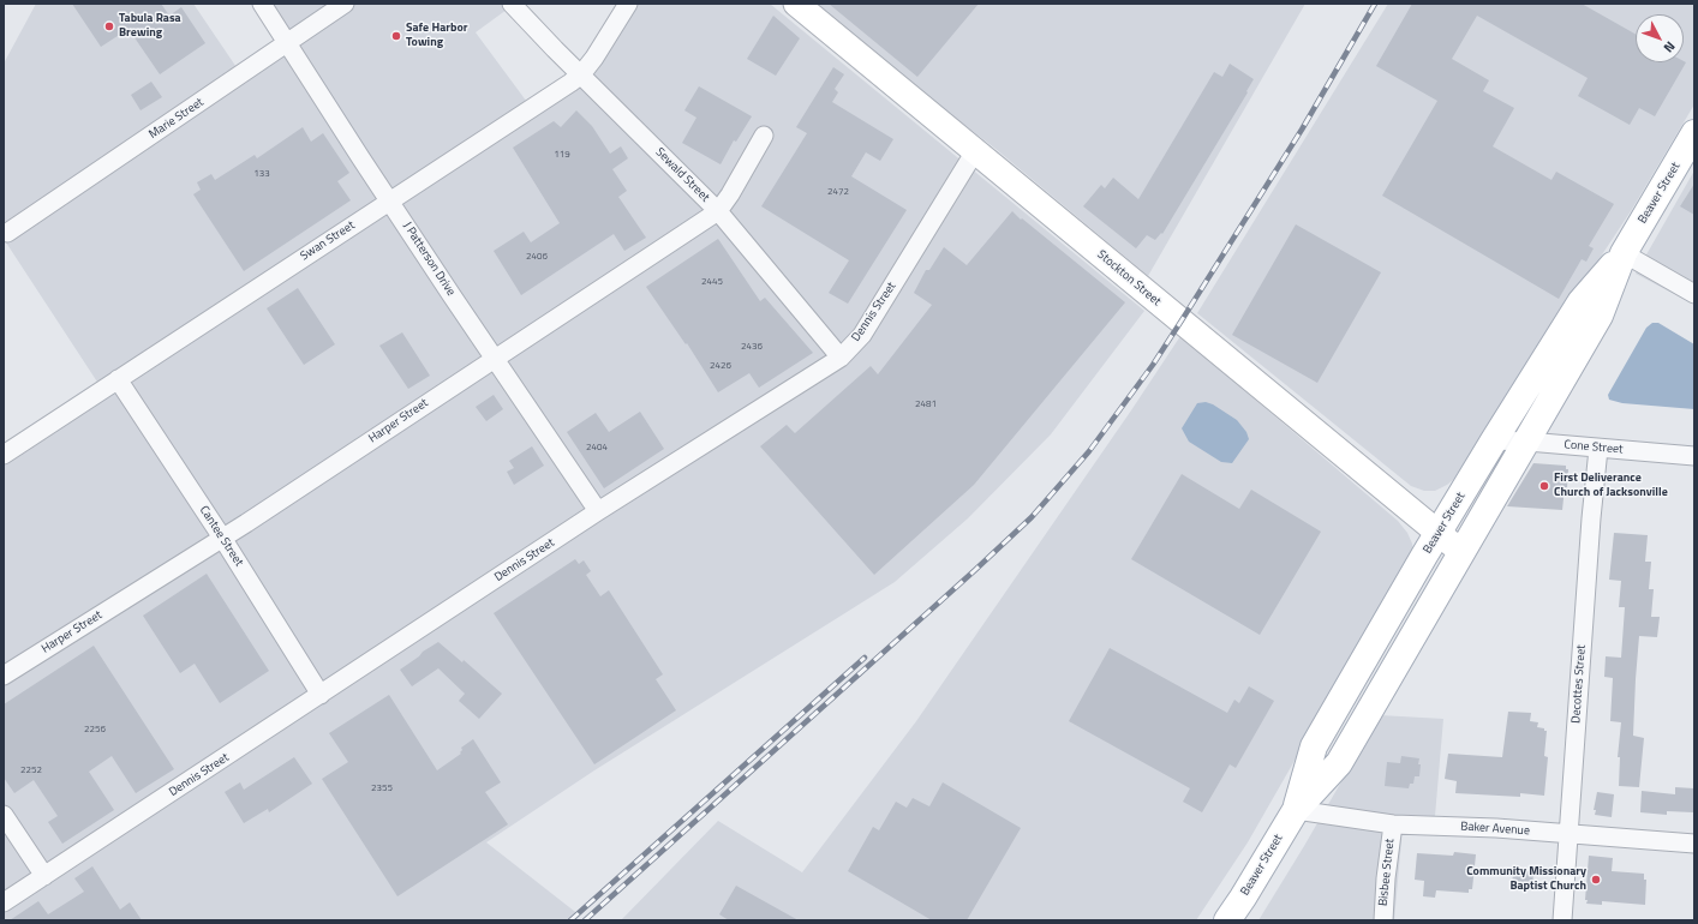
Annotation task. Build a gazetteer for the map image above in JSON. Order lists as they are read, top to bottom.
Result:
{
  "streets": {
    "main road": ["Beaver Street", "Stockton Street"],
    "street": [
      "Marie Street",
      "Sewald Street",
      "Swan Street",
      "J Patterson Drive",
      "Dennis Street",
      "Harper Street",
      "Cone Street",
      "Cantee Street",
      "Decottes Street",
      "Baker Avenue",
      "Bisbee Street"
    ]
  },
  "crossings": [
    ["Marie Street", "J Patterson Drive"],
    ["Sewald Street", "Swan Street"],
    ["Sewald Street", "Dennis Street"],
    ["Sewald Street", "Harper Street"],
    ["Beaver Street", "Stockton Street"],
    ["Beaver Street", "Cone Street"],
    ["Beaver Street", "Baker Avenue"],
    ["Swan Street", "J Patterson Drive"],
    ["Swan Street", "Cantee Street"],
    ["J Patterson Drive", "Dennis Street"],
    ["J Patterson Drive", "Harper Street"],
    ["Stockton Street", "Dennis Street"],
    ["Dennis Street", "Cantee Street"],
    ["Harper Street", "Cantee Street"],
    ["Cone Street", "Decottes Street"],
    ["Decottes Street", "Baker Avenue"],
    ["Baker Avenue", "Bisbee Street"]
  ],
  "places": [
    "Tabula Rasa Brewing",
    "Safe Harbor Towing",
    "First Deliverance Church of Jacksonville",
    "Community Missionary Baptist Church"
  ],
  "house_numbers": [
    "119",
    "133",
    "2472",
    "2406",
    "2445",
    "2436",
    "2426",
    "2481",
    "2404",
    "2256",
    "2252",
    "2355"
  ],
  "north": "bottom right"
}
